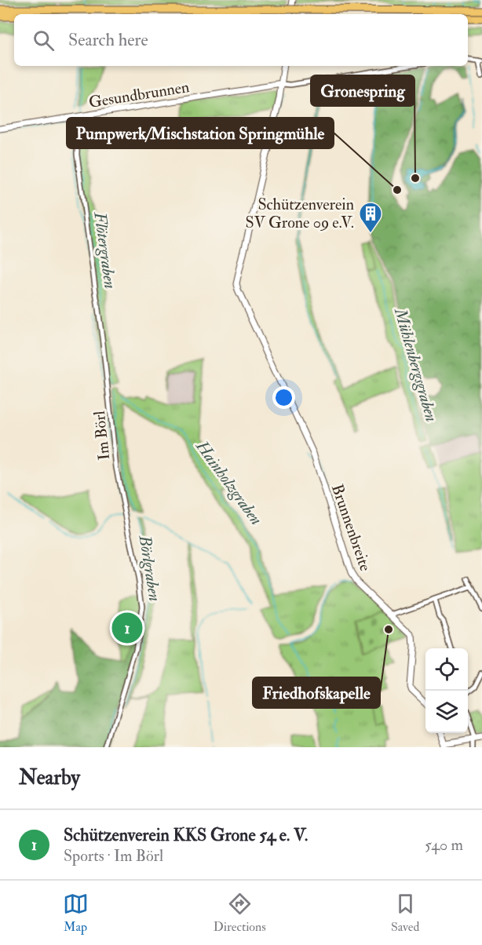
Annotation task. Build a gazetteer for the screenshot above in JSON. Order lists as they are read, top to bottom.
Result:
{
  "streets": {
    "street": ["Gesundbrunnen", "Im Börl", "Brunnenbreite"]
  },
  "crossings": [
    ["Gesundbrunnen", "Im Börl"],
    ["Gesundbrunnen", "Brunnenbreite"]
  ],
  "water": [
    "Flötergraben",
    "Mühlenbergsgraben",
    "Hainholzgraben",
    "Börlgraben"
  ],
  "places": {
    "other": ["Gronespring", "Pumpwerk/Mischstation Springmühle", "Friedhofskapelle"],
    "building": ["Schützenverein SV Grone 09 e.V."]
  },
  "page": {
    "search": "Search here",
    "pins": "1",
    "heading": "Nearby",
    "list": [
      {
        "mark": "1",
        "name": "Schützenverein KKS Grone 54 e. V.",
        "note": "Sports · Im Börl",
        "value": "540 m"
      }
    ],
    "nav": ["Map", "Directions", "Saved"]
  }
}
